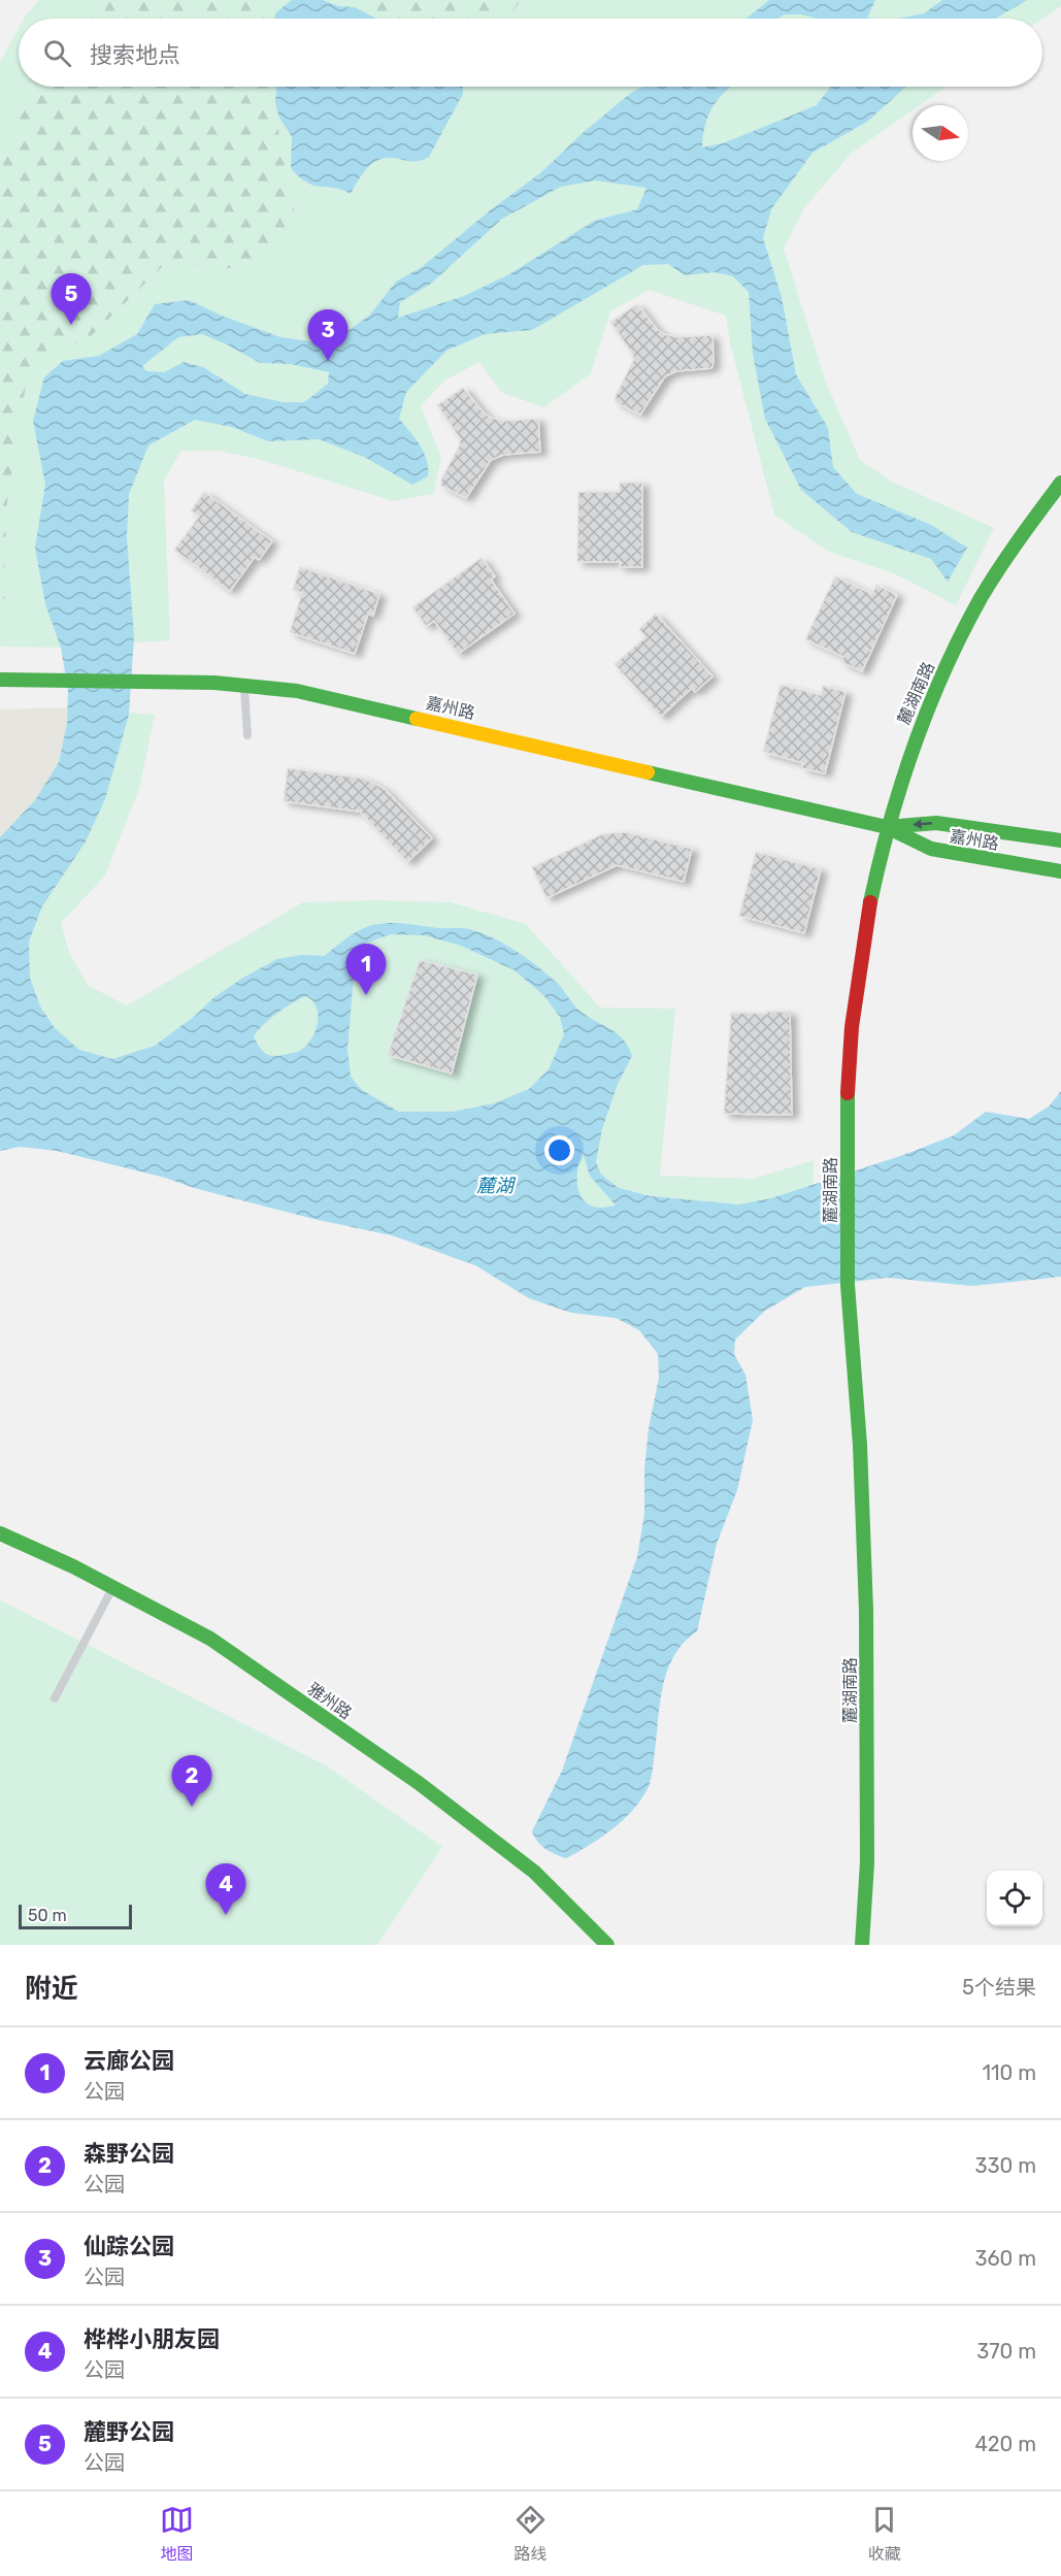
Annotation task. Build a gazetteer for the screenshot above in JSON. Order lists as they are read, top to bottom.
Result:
{
  "streets": {
    "street": ["麓湖南路", "嘉州路", "雅州路"]
  },
  "crossings": [
    ["麓湖南路", "嘉州路"]
  ],
  "water": ["麓湖"],
  "scale_bar": "50 m",
  "north": "right",
  "page": {
    "search": "搜索地点",
    "pins": [
      "5",
      "3",
      "1",
      "2",
      "4"
    ],
    "scale": "50 m",
    "heading": ["附近", "5个结果"],
    "list": [
      {
        "mark": "1",
        "name": "云廊公园",
        "note": "公园",
        "value": "110 m"
      },
      {
        "mark": "2",
        "name": "森野公园",
        "note": "公园",
        "value": "330 m"
      },
      {
        "mark": "3",
        "name": "仙踪公园",
        "note": "公园",
        "value": "360 m"
      },
      {
        "mark": "4",
        "name": "桦桦小朋友园",
        "note": "公园",
        "value": "370 m"
      },
      {
        "mark": "5",
        "name": "麓野公园",
        "note": "公园",
        "value": "420 m"
      }
    ],
    "nav": ["地图", "路线", "收藏"]
  }
}
